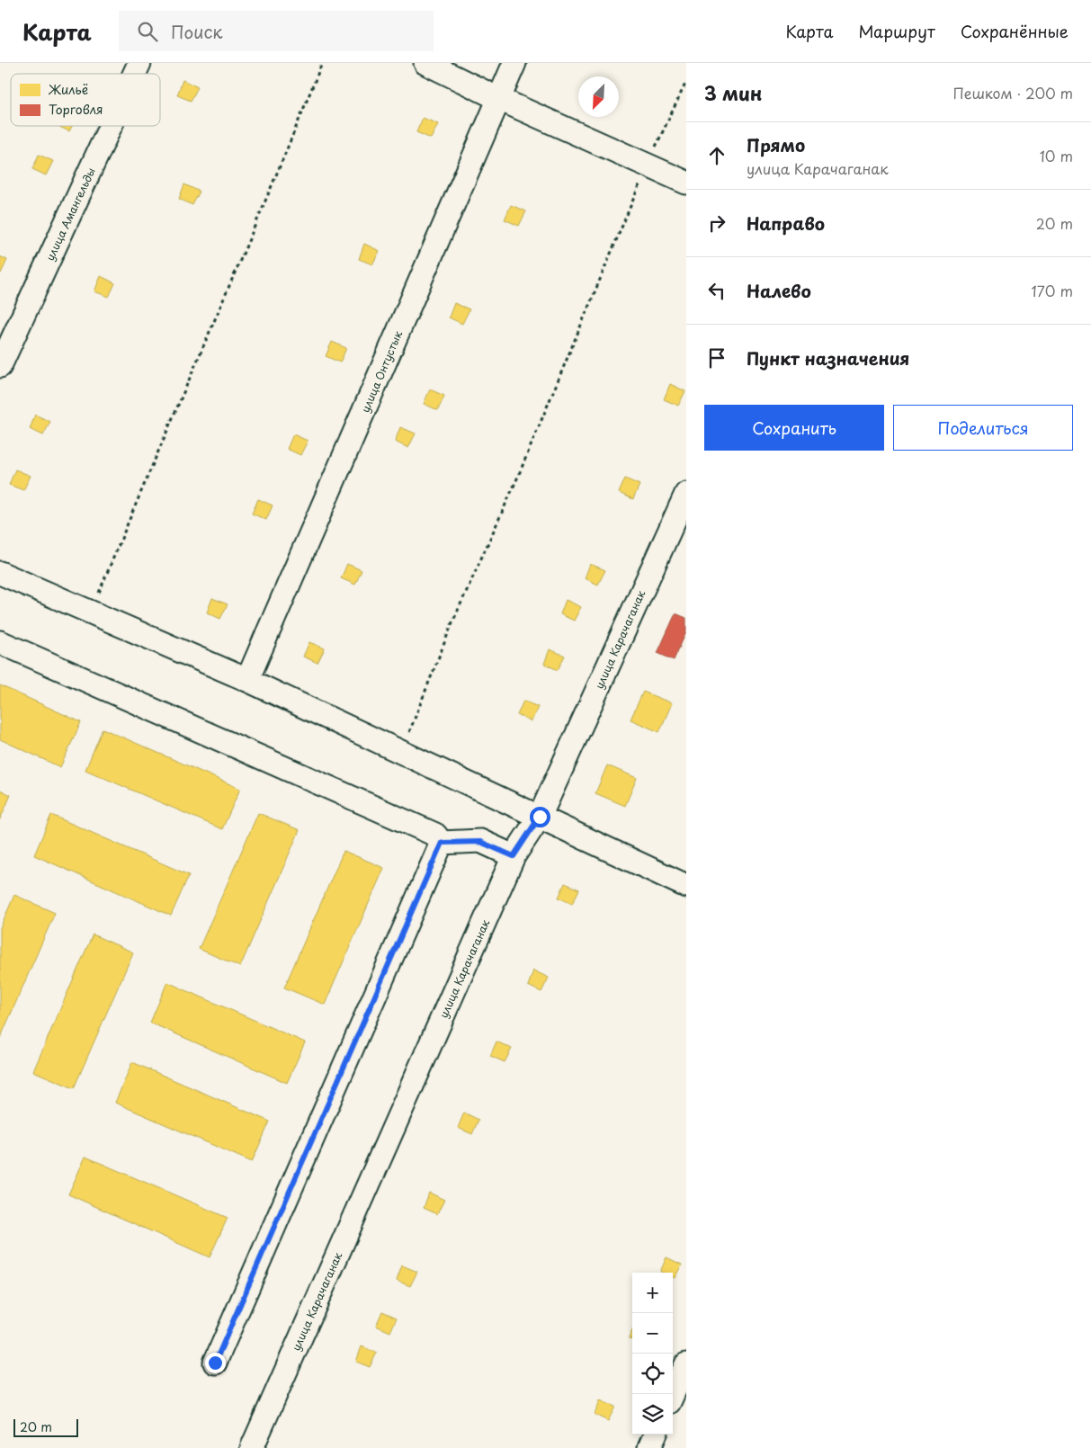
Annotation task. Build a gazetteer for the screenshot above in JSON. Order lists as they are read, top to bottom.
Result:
{
  "streets": {
    "street": ["улица Амангельды", "улица Онтустык", "улица Карачаганак"]
  },
  "legend": ["Жильё", "Торговля"],
  "scale_bar": "20 m",
  "north": "bottom left",
  "page": {
    "header": "Карта",
    "search": "Поиск",
    "nav": ["Карта", "Маршрут", "Сохранённые"],
    "heading": ["3 мин", "Пешком · 200 m"],
    "list": [
      ["Прямо", "улица Карачаганак", "10 m"],
      ["Направо", "20 m"],
      ["Налево", "170 m"],
      "Пункт назначения"
    ],
    "buttons": ["Сохранить", "Поделиться"],
    "map_buttons": ["+", "−"],
    "scale": "20 m"
  }
}
